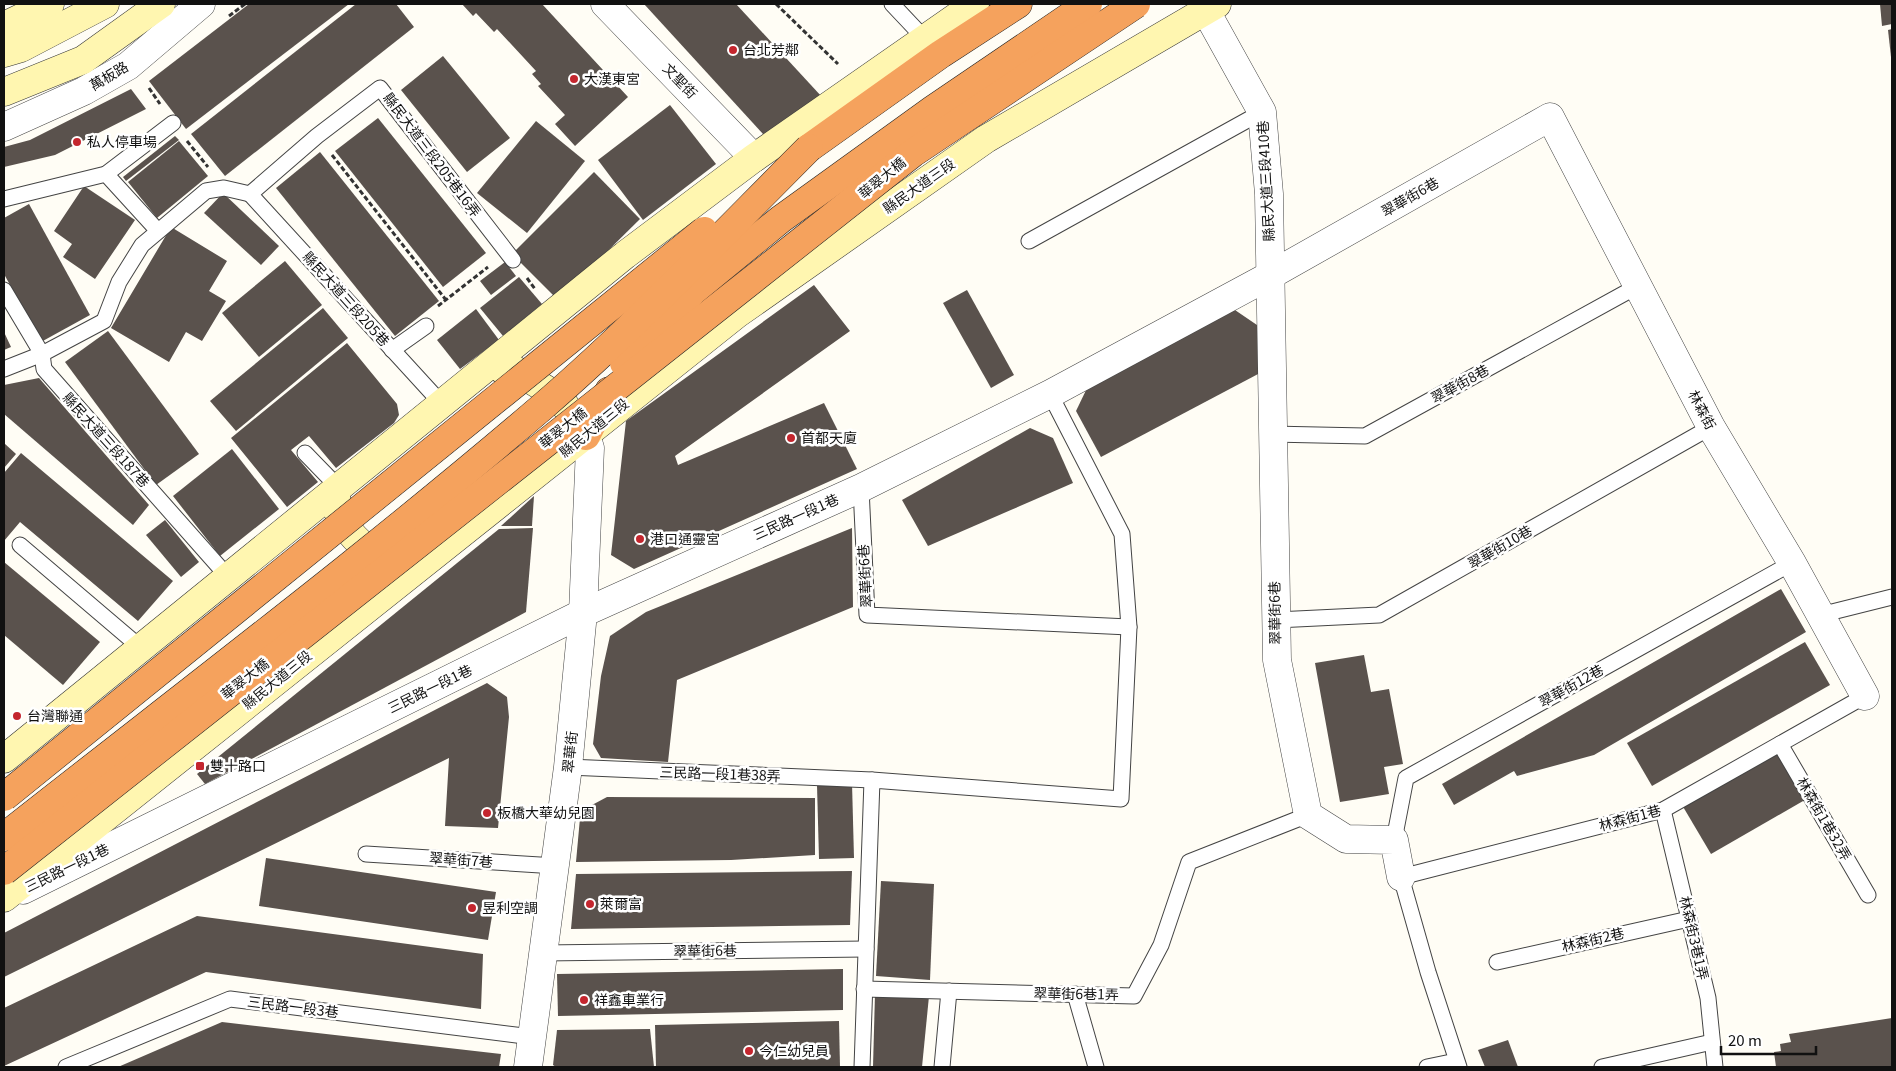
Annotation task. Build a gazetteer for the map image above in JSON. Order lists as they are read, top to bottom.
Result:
{
  "streets": {
    "highway": ["華翠大橋"],
    "street": [
      "萬板路",
      "文聖街",
      "縣民大道三段410巷",
      "縣民大道三段",
      "翠華街6巷",
      "林森街",
      "三民路一段1巷",
      "翠華街"
    ],
    "lane": [
      "縣民大道三段205巷16弄",
      "縣民大道三段205巷",
      "翠華街8巷",
      "縣民大道三段187巷",
      "翠華街10巷",
      "翠華街12巷",
      "三民路一段1巷38弄",
      "林森街1巷",
      "林森街1巷32弄",
      "翠華街7巷",
      "林森街3巷1弄",
      "林森街2巷",
      "翠華街6巷1弄",
      "三民路一段3巷"
    ]
  },
  "crossings": [
    ["縣民大道三段205巷16弄", "縣民大道三段205巷"],
    ["縣民大道三段410巷", "縣民大道三段"],
    ["縣民大道三段410巷", "翠華街6巷"],
    ["縣民大道三段", "三民路一段1巷"],
    ["縣民大道三段", "翠華街"],
    ["翠華街6巷", "翠華街8巷"],
    ["翠華街6巷", "林森街"],
    ["翠華街6巷", "三民路一段1巷"],
    ["翠華街6巷", "翠華街10巷"],
    ["翠華街6巷", "翠華街"],
    ["翠華街6巷", "翠華街6巷1弄"],
    ["翠華街8巷", "林森街"],
    ["林森街", "翠華街10巷"],
    ["林森街", "翠華街12巷"],
    ["林森街", "林森街1巷"],
    ["三民路一段1巷", "翠華街"],
    ["翠華街", "三民路一段1巷38弄"],
    ["翠華街", "翠華街7巷"],
    ["翠華街", "三民路一段3巷"],
    ["林森街1巷", "林森街1巷32弄"],
    ["林森街1巷", "林森街3巷1弄"],
    ["林森街3巷1弄", "林森街2巷"]
  ],
  "places": {
    "other": [
      "台北芳鄰",
      "大漢東宮",
      "私人停車場",
      "首都天廈",
      "港口通靈宮",
      "台灣聯通",
      "板橋大華幼兒園",
      "萊爾富",
      "昱利空調",
      "祥鑫車業行",
      "今仁幼兒員"
    ],
    "transit": ["雙十路口"]
  },
  "scale_bar": "20 m"
}
